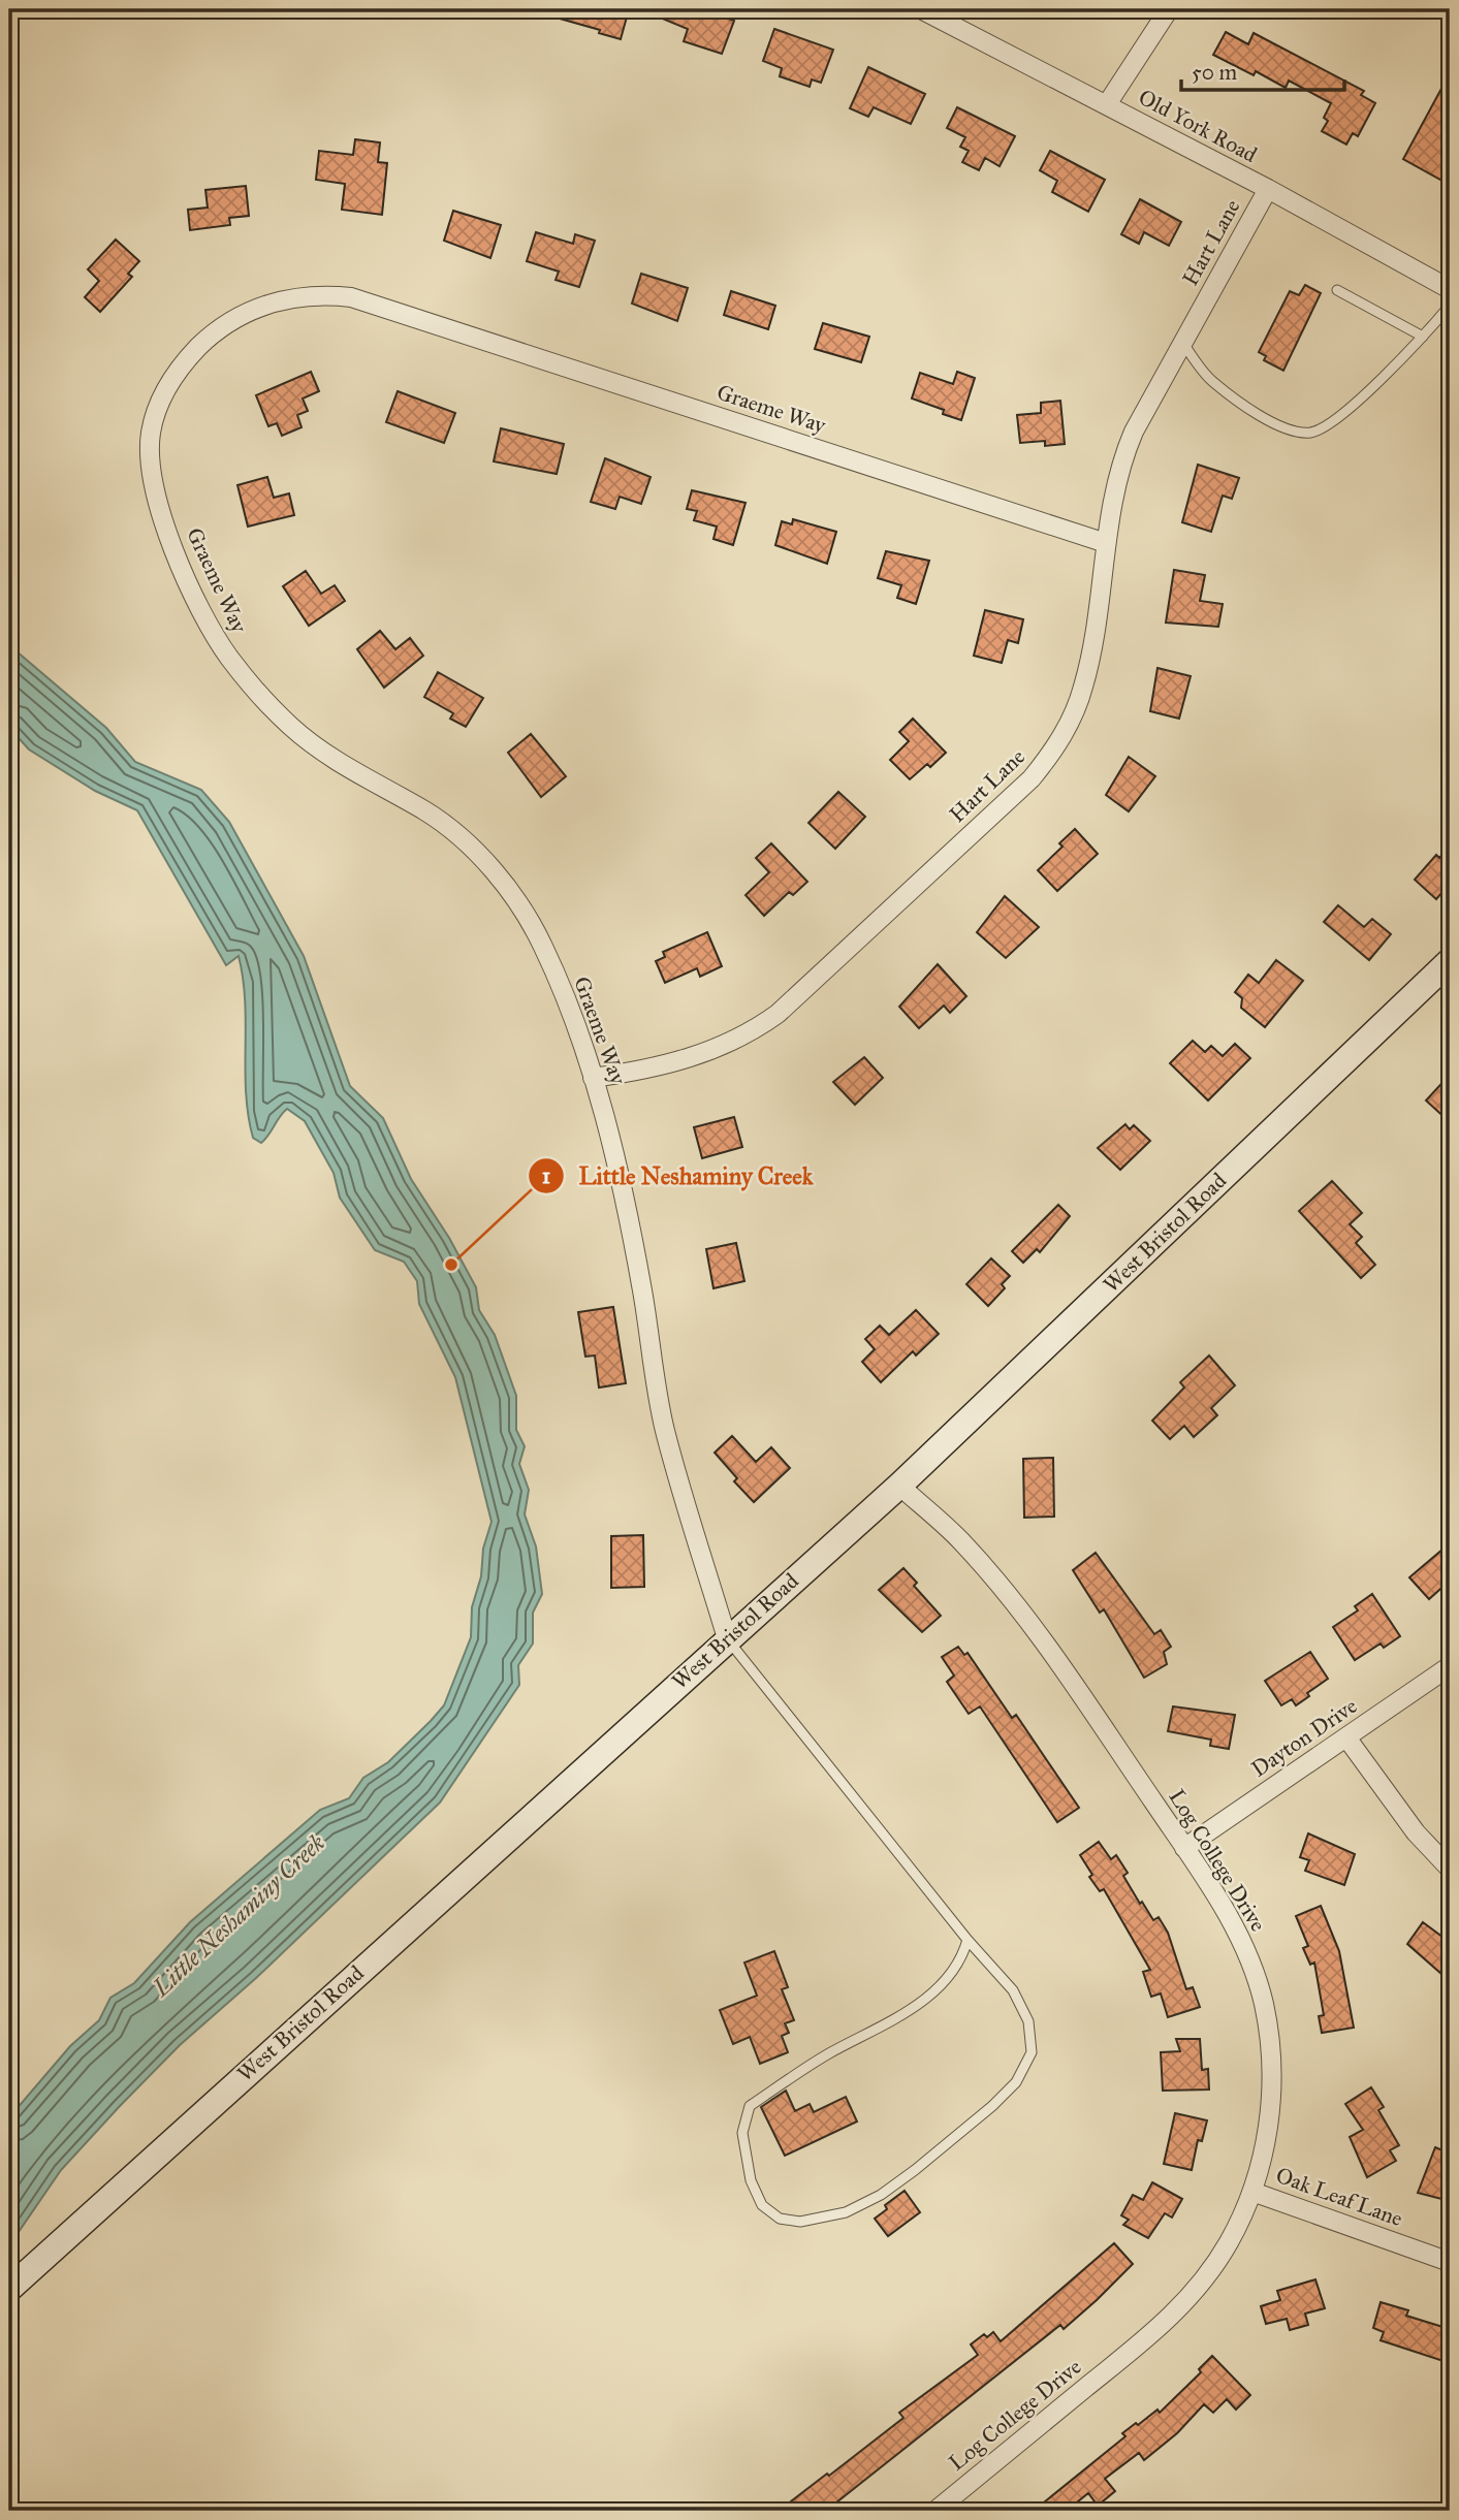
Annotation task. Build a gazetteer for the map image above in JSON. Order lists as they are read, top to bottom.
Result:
{
  "streets": {
    "main road": ["West Bristol Road"],
    "street": [
      "Old York Road",
      "Hart Lane",
      "Graeme Way",
      "Dayton Drive",
      "Log College Drive",
      "Oak Leaf Lane"
    ]
  },
  "crossings": [
    ["Old York Road", "Hart Lane"],
    ["Hart Lane", "Graeme Way"],
    ["Graeme Way", "West Bristol Road"],
    ["West Bristol Road", "Log College Drive"],
    ["Dayton Drive", "Log College Drive"],
    ["Log College Drive", "Oak Leaf Lane"]
  ],
  "water": ["Little Neshaminy Creek"],
  "places": ["Little Neshaminy Creek"],
  "scale_bar": "50 m"
}
